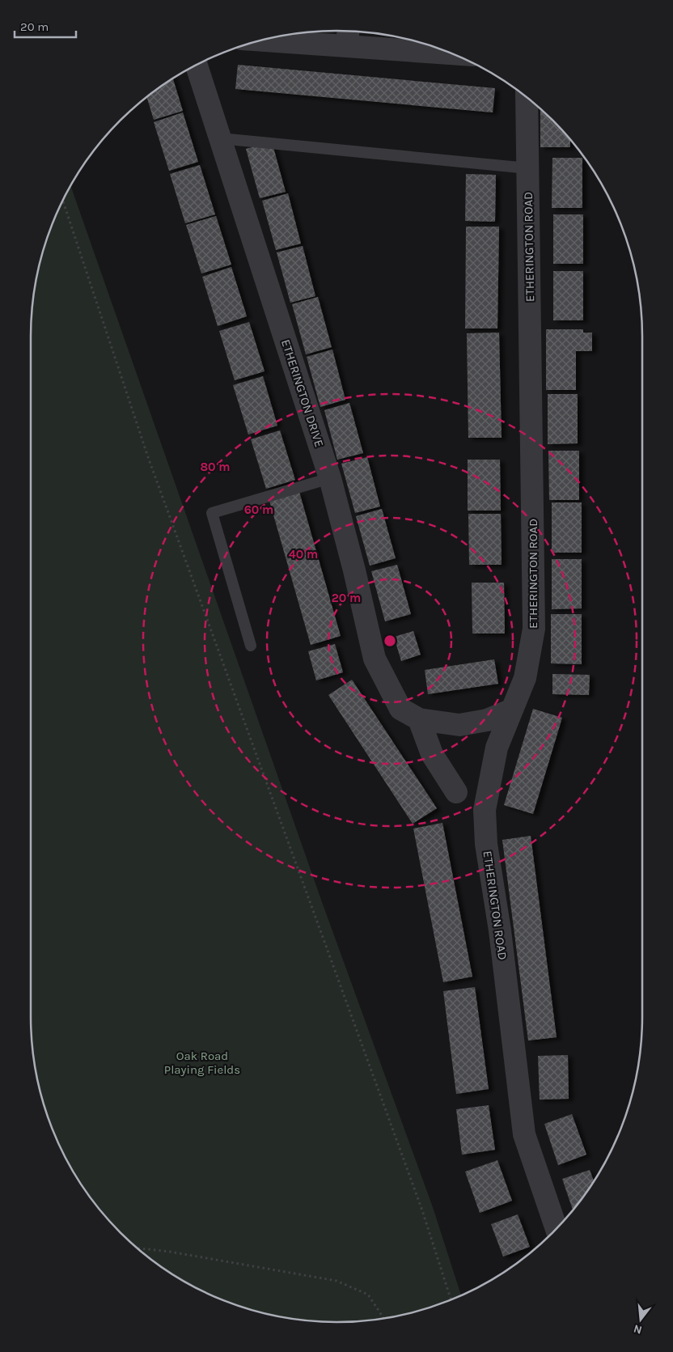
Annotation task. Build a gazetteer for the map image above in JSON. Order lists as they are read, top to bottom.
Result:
{
  "streets": {
    "street": ["ETHERINGTON ROAD", "ETHERINGTON DRIVE"]
  },
  "crossings": [
    ["ETHERINGTON ROAD", "ETHERINGTON DRIVE"]
  ],
  "parks": ["Oak Road Playing Fields"],
  "scale_bar": "20 m",
  "north": "bottom",
  "rings": [
    "80 m",
    "60 m",
    "40 m",
    "20 m"
  ]
}
